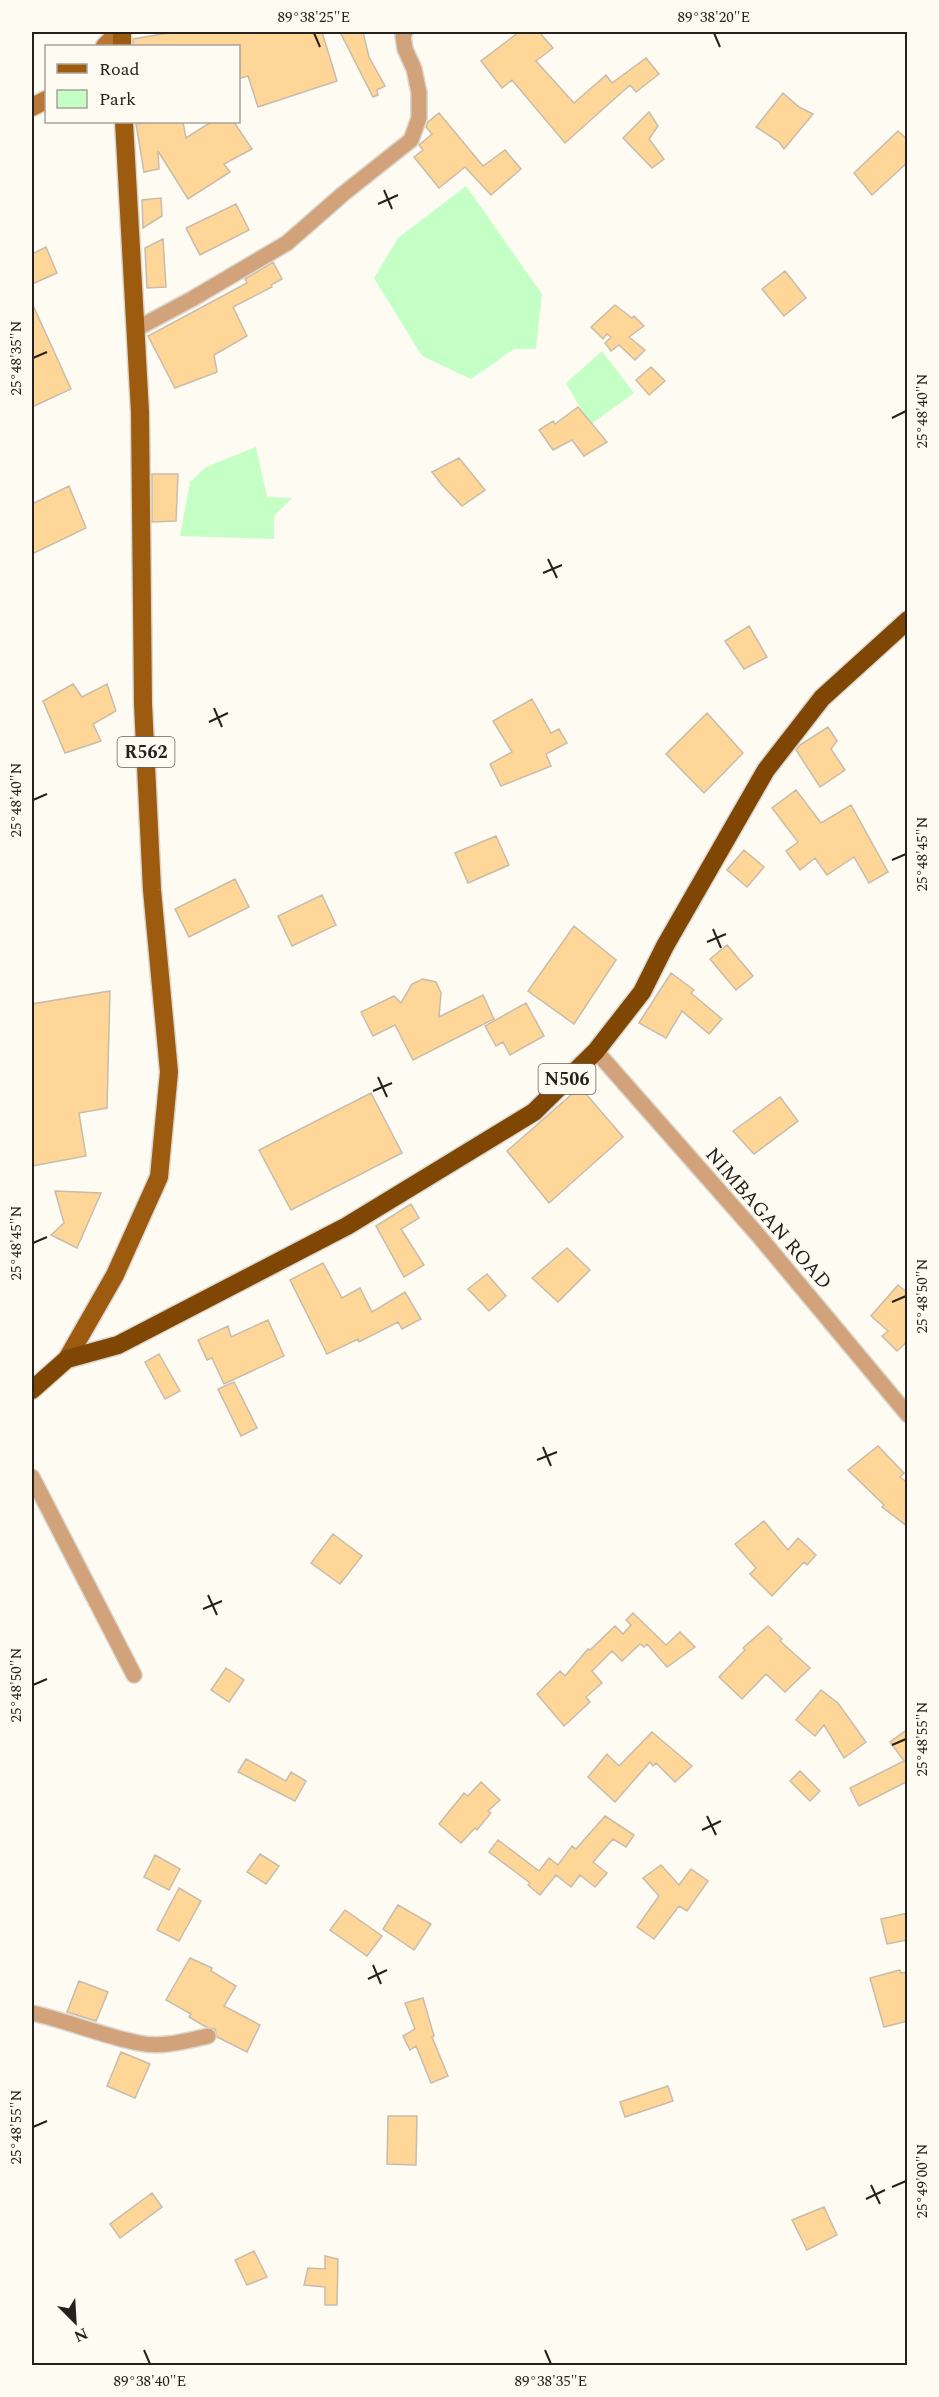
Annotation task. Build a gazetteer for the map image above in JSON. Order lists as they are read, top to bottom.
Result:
{
  "streets": {
    "highway": ["N506"],
    "main road": ["R562"],
    "street": ["NIMBAGAN ROAD"]
  },
  "crossings": [
    ["R562", "N506"],
    ["N506", "NIMBAGAN ROAD"]
  ],
  "legend": ["Road", "Park"],
  "north": "bottom right",
  "coordinates": [
    "89°38'25\"E",
    "89°38'20\"E",
    "25°48'35\"N",
    "25°48'40\"N",
    "25°48'45\"N",
    "25°48'50\"N",
    "25°48'55\"N",
    "25°49'00\"N",
    "89°38'40\"E",
    "89°38'35\"E"
  ]
}
